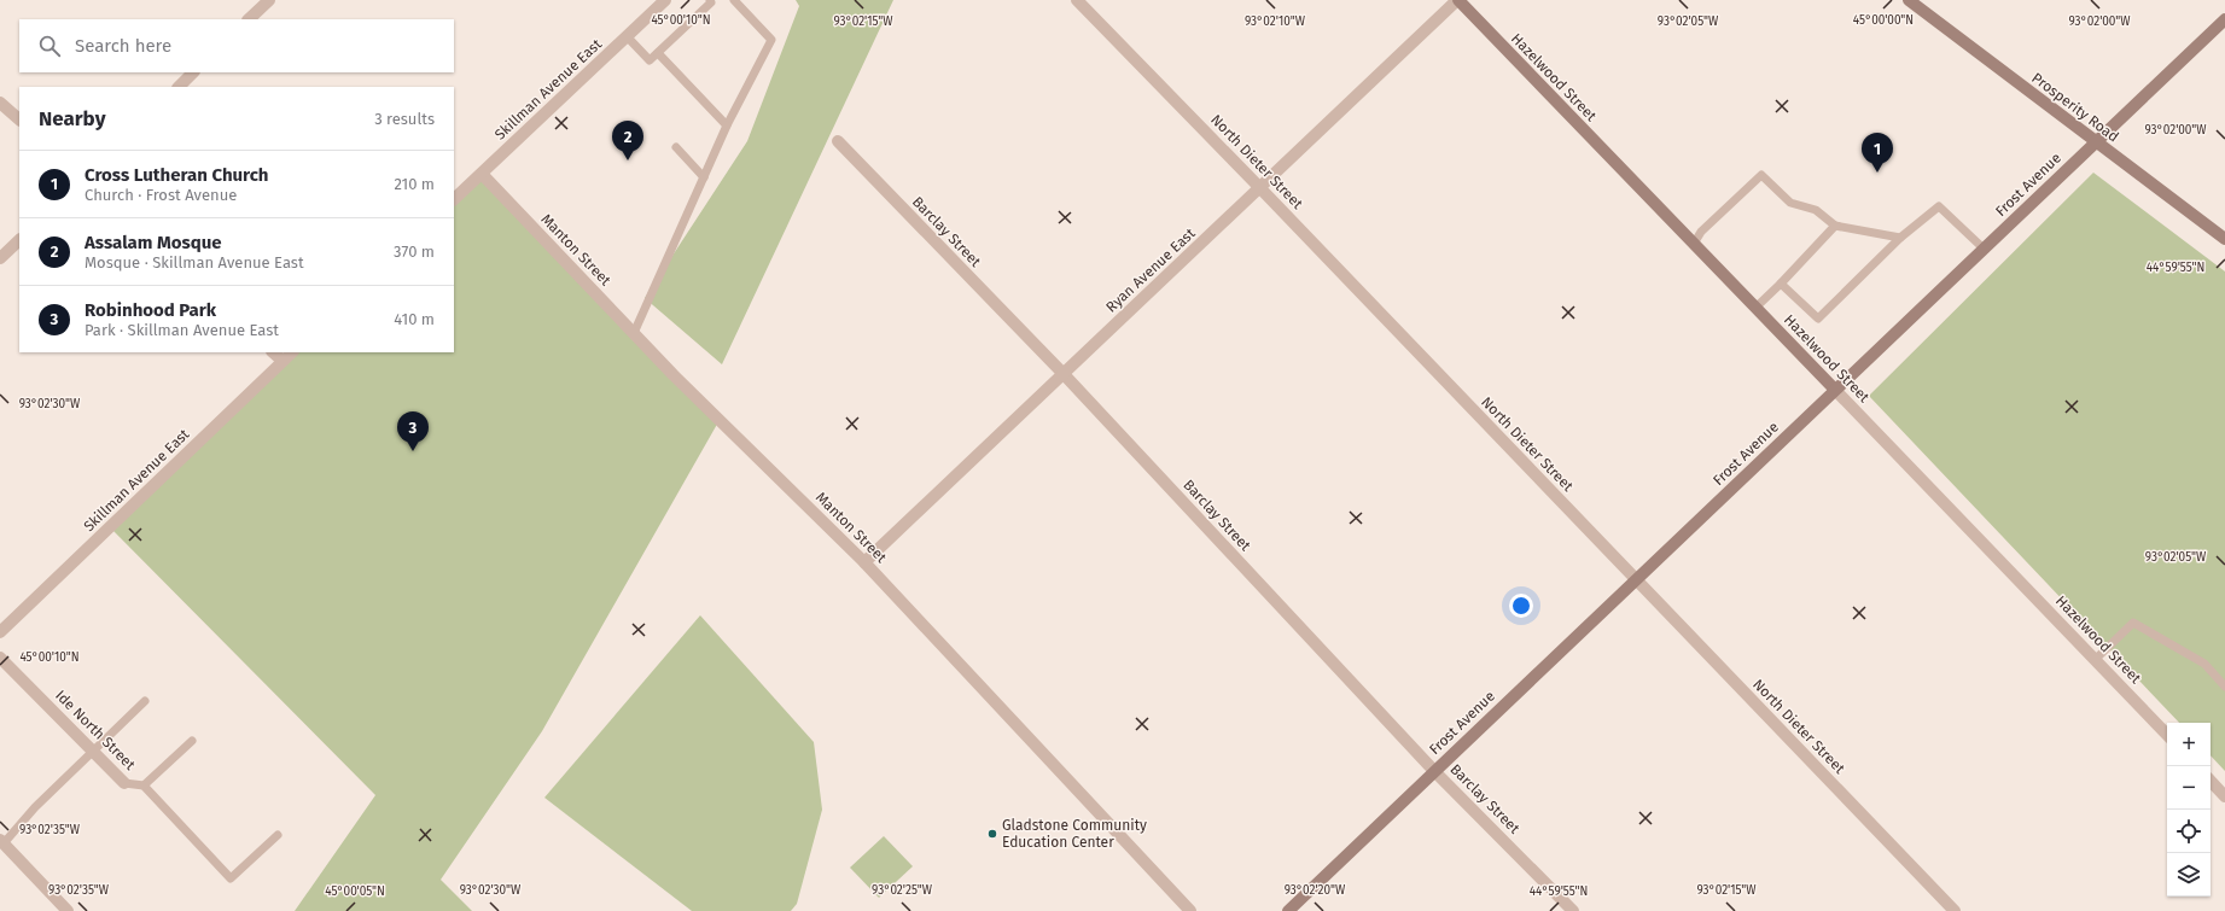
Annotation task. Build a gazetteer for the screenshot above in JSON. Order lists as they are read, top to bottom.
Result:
{
  "streets": {
    "street": [
      "Hazelwood Street",
      "Skillman Avenue East",
      "Prosperity Road",
      "North Dieter Street",
      "Frost Avenue",
      "Barclay Street",
      "Manton Street",
      "Ryan Avenue East",
      "Ide North Street"
    ]
  },
  "crossings": [
    ["Hazelwood Street", "Frost Avenue"],
    ["Hazelwood Street", "Ryan Avenue East"],
    ["Skillman Avenue East", "Manton Street"],
    ["Prosperity Road", "Frost Avenue"],
    ["North Dieter Street", "Frost Avenue"],
    ["North Dieter Street", "Ryan Avenue East"],
    ["Frost Avenue", "Barclay Street"],
    ["Barclay Street", "Ryan Avenue East"],
    ["Manton Street", "Ryan Avenue East"]
  ],
  "places": ["Gladstone Community Education Center"],
  "page": {
    "search": "Search here",
    "heading": ["Nearby", "3 results"],
    "pins": ["2", "1", "3"],
    "list": [
      {
        "mark": "1",
        "name": "Cross Lutheran Church",
        "note": "Church · Frost Avenue",
        "value": "210 m"
      },
      {
        "mark": "2",
        "name": "Assalam Mosque",
        "note": "Mosque · Skillman Avenue East",
        "value": "370 m"
      },
      {
        "mark": "3",
        "name": "Robinhood Park",
        "note": "Park · Skillman Avenue East",
        "value": "410 m"
      }
    ],
    "map_buttons": ["+", "−"]
  },
  "coordinates": [
    "45°00'10\"N",
    "45°00'00\"N",
    "93°02'15\"W",
    "93°02'10\"W",
    "93°02'05\"W",
    "93°02'00\"W",
    "44°59'55\"N",
    "93°02'30\"W",
    "93°02'35\"W",
    "93°02'25\"W",
    "93°02'20\"W",
    "45°00'05\"N"
  ]
}
